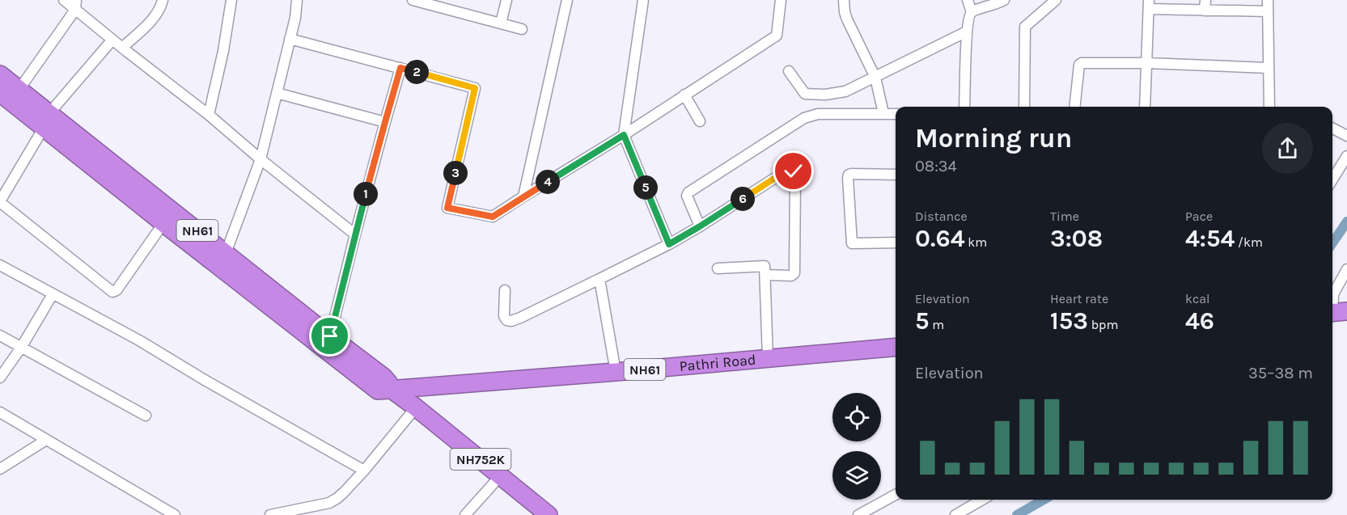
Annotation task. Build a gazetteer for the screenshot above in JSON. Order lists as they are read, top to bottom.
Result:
{
  "streets": {
    "highway": ["NH61", "Pathri Road", "NH752K"]
  },
  "crossings": [
    ["NH61", "Pathri Road"],
    ["NH61", "NH752K"],
    ["Pathri Road", "NH752K"]
  ],
  "page": {
    "pins": [
      "2",
      "3",
      "4",
      "5",
      "1",
      "6"
    ],
    "heading": ["Morning run", "08:34"],
    "stats": [
      ["Distance", "0.64 km"],
      ["Time", "3:08"],
      ["Pace", "4:54 /km"],
      ["Elevation", "5 m"],
      ["Heart rate", "153 bpm"],
      ["kcal", "46"]
    ],
    "chart": ["Elevation", "35–38 m"]
  }
}
